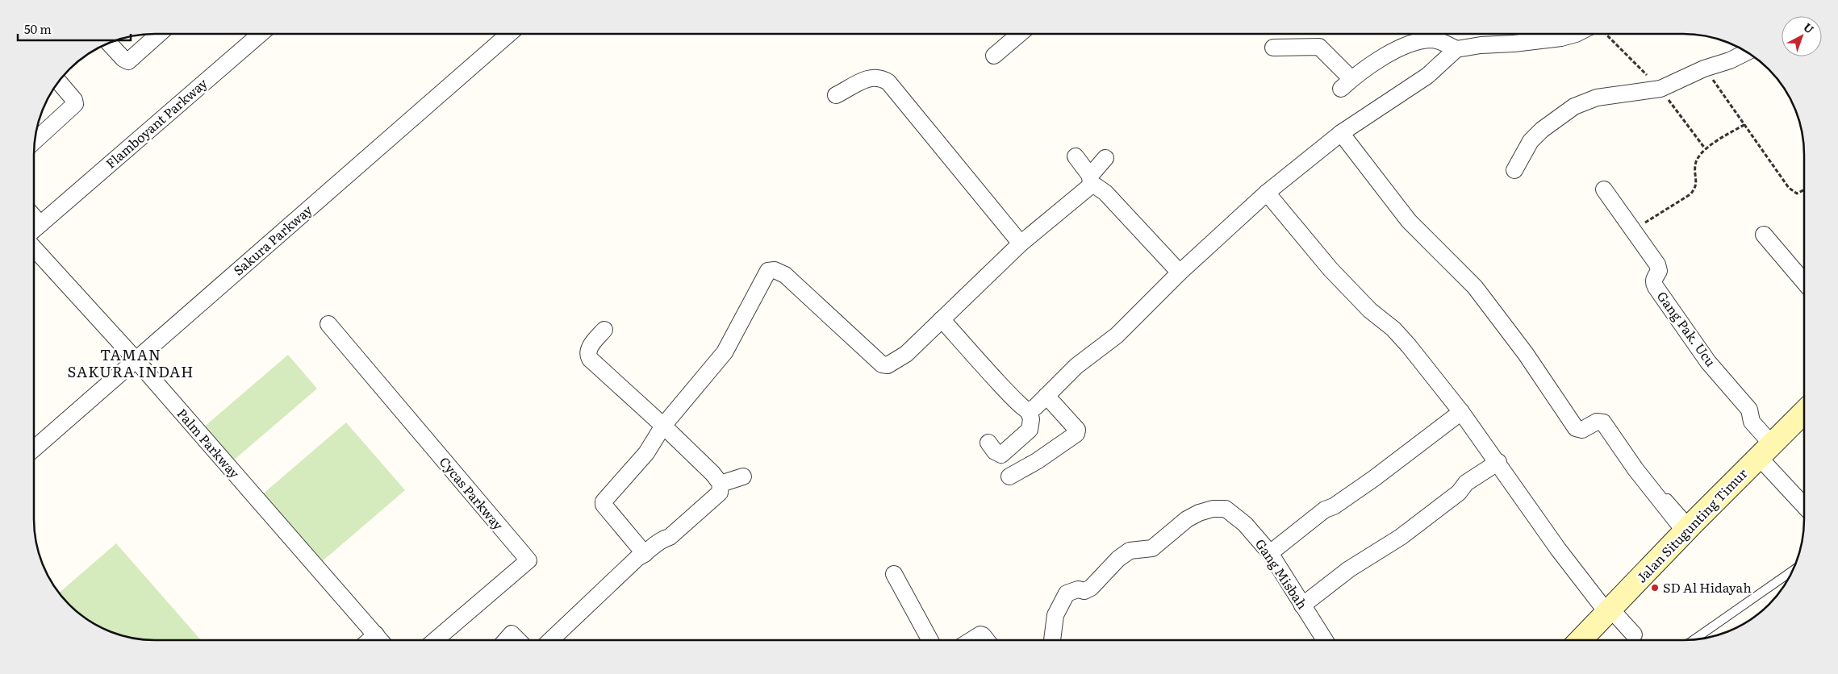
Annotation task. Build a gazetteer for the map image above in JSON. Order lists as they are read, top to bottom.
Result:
{
  "streets": {
    "street": [
      "Flamboyant Parkway",
      "Sakura Parkway",
      "Gang Pak. Ucu",
      "Palm Parkway",
      "Cycas Parkway",
      "Jalan Situgunting Timur",
      "Gang Misbah"
    ]
  },
  "crossings": [
    ["Sakura Parkway", "Palm Parkway"],
    ["Gang Pak. Ucu", "Jalan Situgunting Timur"]
  ],
  "districts": ["TAMAN SAKURA INDAH"],
  "places": ["SD Al Hidayah"],
  "scale_bar": "50 m",
  "north": "top right"
}
